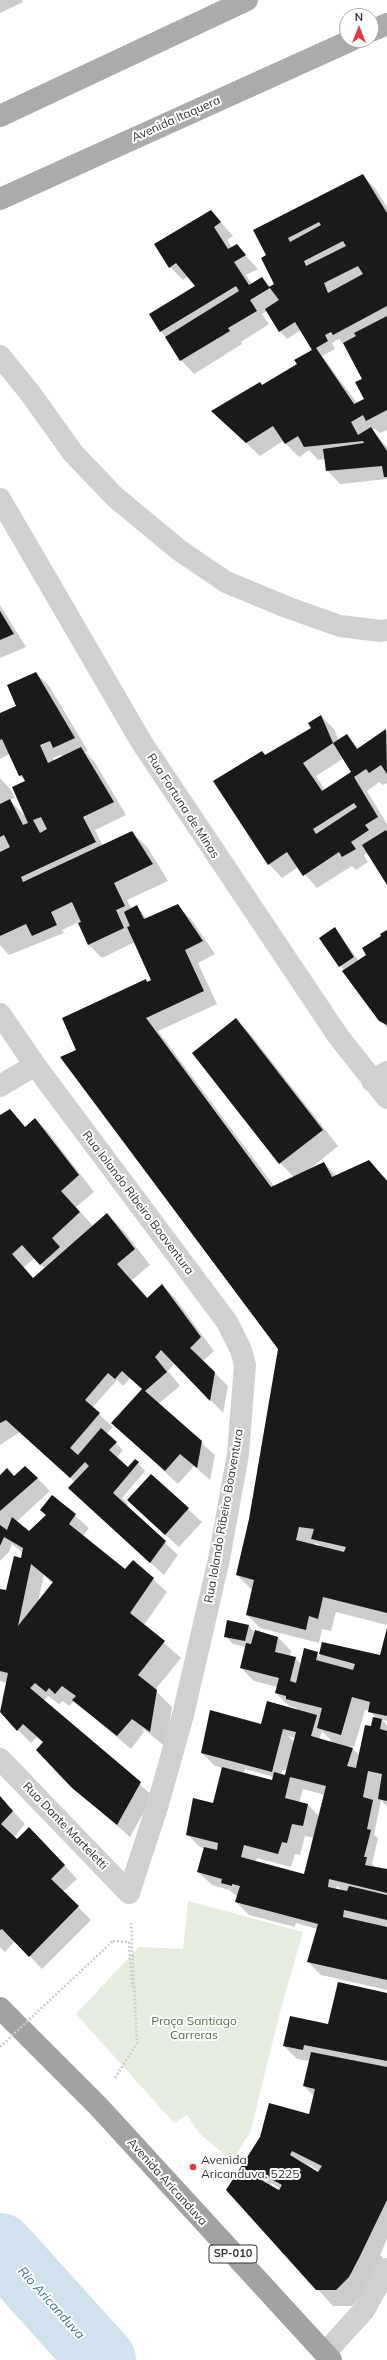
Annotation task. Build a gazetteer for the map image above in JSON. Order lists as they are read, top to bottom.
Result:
{
  "streets": {
    "highway": ["Avenida Aricanduva", "SP-010"],
    "main road": ["Avenida Itaquera"],
    "street": ["Rua Fortuna de Minas", "Rua Iolando Ribeiro Boaventura", "Rua Dante Marteletti"]
  },
  "crossings": [
    ["Rua Iolando Ribeiro Boaventura", "Rua Dante Marteletti"]
  ],
  "water": ["Rio Aricanduva"],
  "parks": ["Praça Santiago Carreras"],
  "places": ["Avenida Aricanduva, 5225"],
  "north": "top"
}
